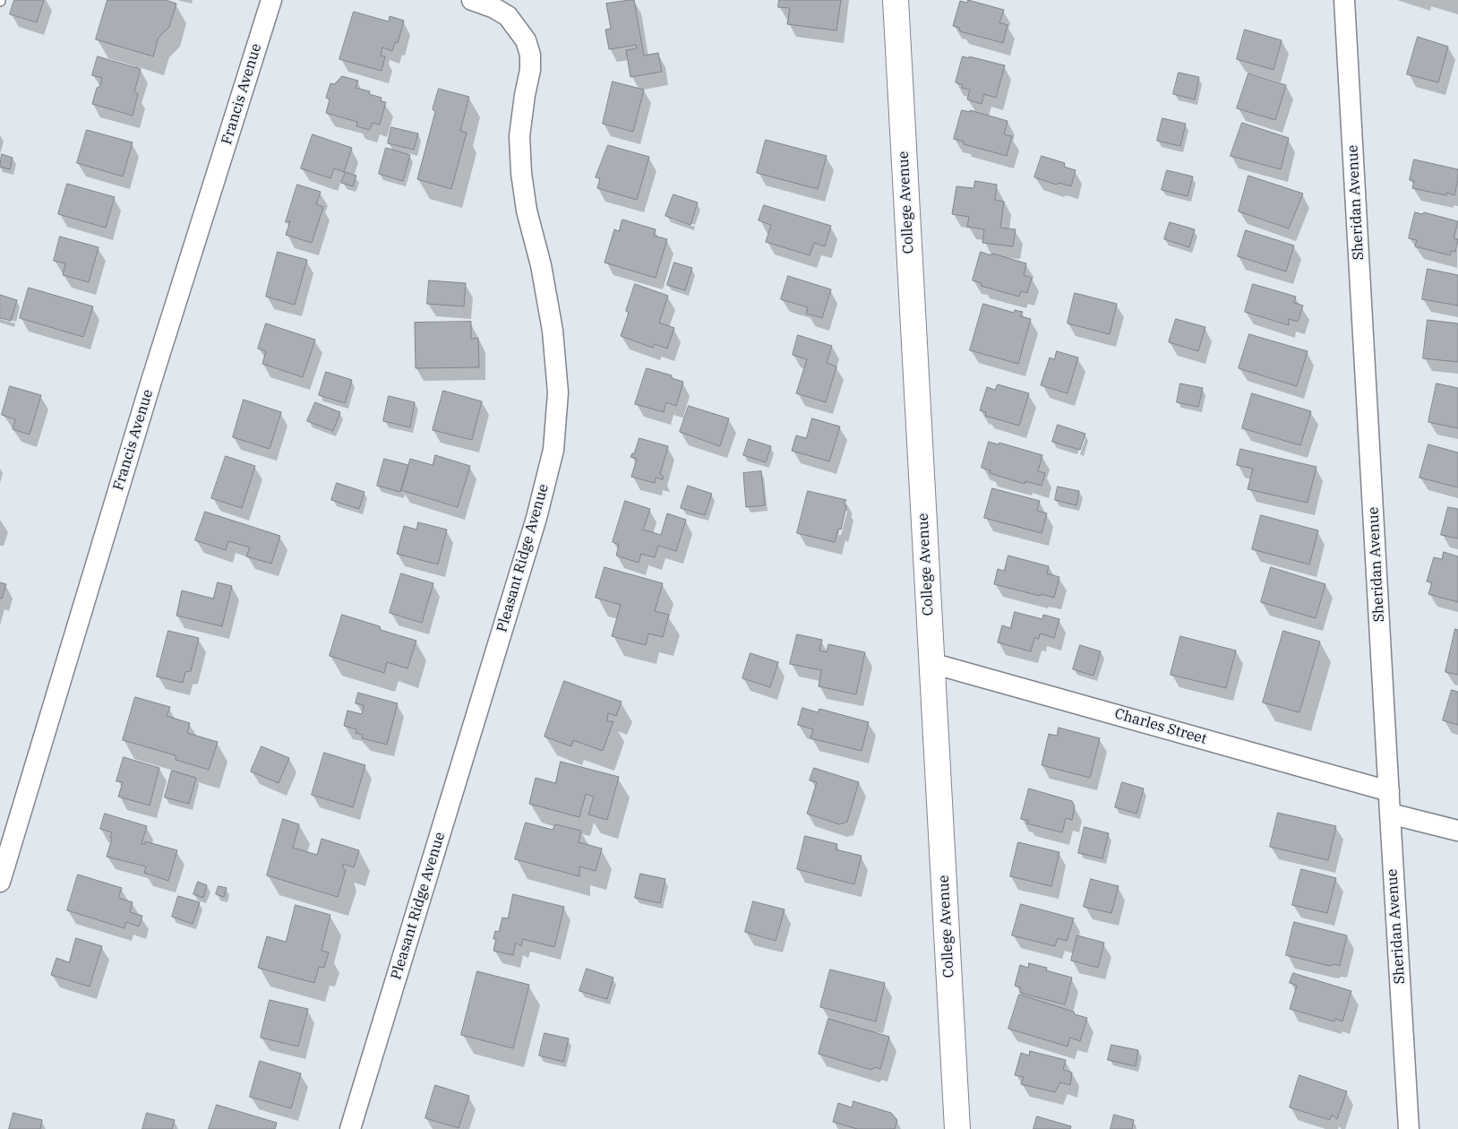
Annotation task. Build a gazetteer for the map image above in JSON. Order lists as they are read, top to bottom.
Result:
{
  "streets": {
    "main road": ["College Avenue"],
    "street": [
      "Francis Avenue",
      "Sheridan Avenue",
      "Pleasant Ridge Avenue",
      "Charles Street"
    ]
  },
  "crossings": [
    ["College Avenue", "Charles Street"],
    ["Sheridan Avenue", "Charles Street"]
  ]
}
